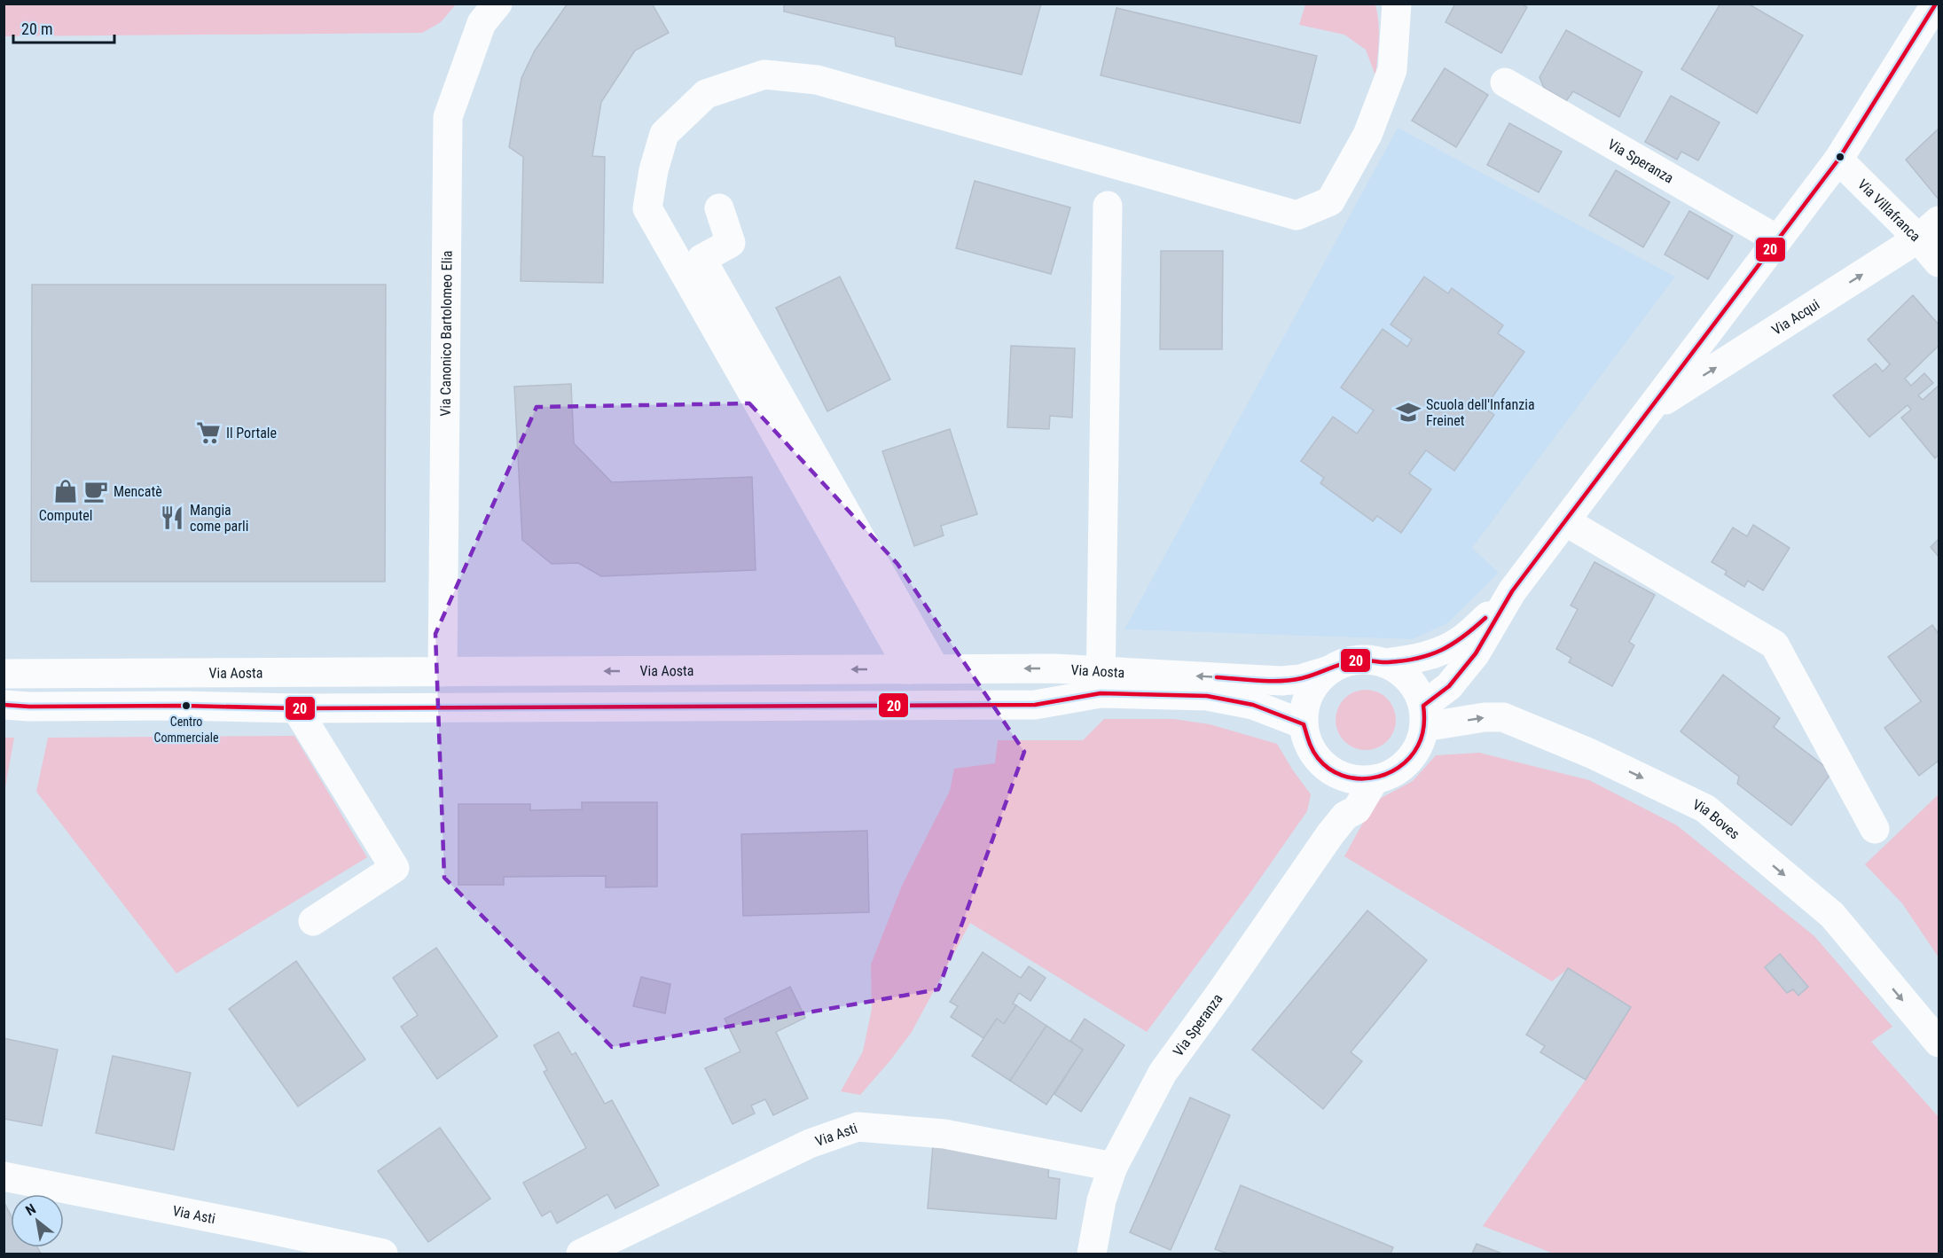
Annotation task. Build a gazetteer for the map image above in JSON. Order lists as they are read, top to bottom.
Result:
{
  "streets": {
    "street": [
      "Via Speranza",
      "Via Villafranca",
      "Via Acqui",
      "Via Canonico Bartolomeo Elia",
      "Via Aosta",
      "Via Boves",
      "Via Asti"
    ]
  },
  "crossings": [
    ["Via Speranza", "Via Aosta"],
    ["Via Speranza", "Via Boves"],
    ["Via Speranza", "Via Asti"],
    ["Via Villafranca", "Via Acqui"],
    ["Via Canonico Bartolomeo Elia", "Via Aosta"],
    ["Via Aosta", "Via Boves"]
  ],
  "places": {
    "school or university": ["Scuola dell'Infanzia Freinet"],
    "supermarket": ["Il Portale"],
    "shop": ["Computel"],
    "cafe": ["Mencatè"],
    "restaurant": ["Mangia come parli"],
    "other": ["Centro Commerciale"]
  },
  "lines": ["transit line 20"],
  "scale_bar": "20 m",
  "north": "top left"
}
